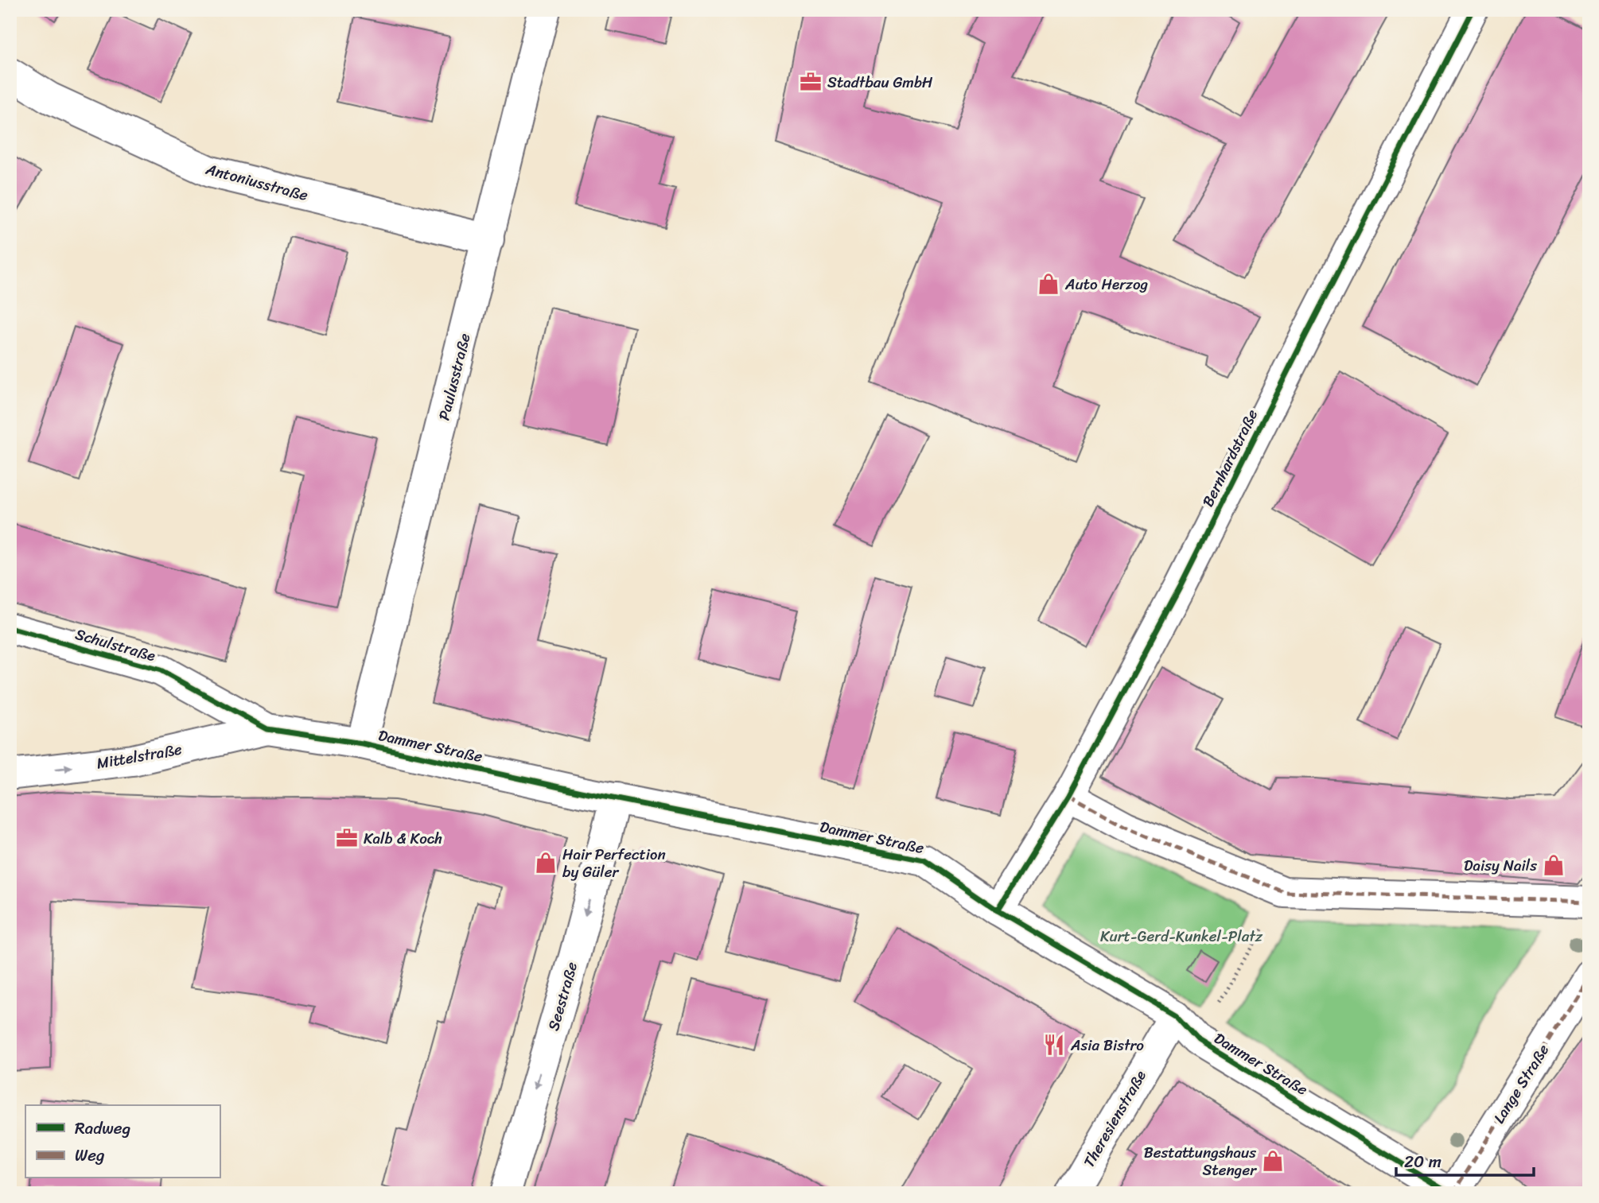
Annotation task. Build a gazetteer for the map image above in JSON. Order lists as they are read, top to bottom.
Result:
{
  "streets": {
    "street": [
      "Antoniusstraße",
      "Paulusstraße",
      "Bernhardstraße",
      "Schulstraße",
      "Dammer Straße",
      "Mittelstraße",
      "Seestraße",
      "Lange Straße",
      "Theresienstraße"
    ]
  },
  "crossings": [
    ["Antoniusstraße", "Paulusstraße"],
    ["Paulusstraße", "Dammer Straße"],
    ["Bernhardstraße", "Dammer Straße"],
    ["Schulstraße", "Dammer Straße"],
    ["Schulstraße", "Mittelstraße"],
    ["Dammer Straße", "Mittelstraße"],
    ["Dammer Straße", "Seestraße"],
    ["Dammer Straße", "Lange Straße"],
    ["Dammer Straße", "Theresienstraße"]
  ],
  "one_way": ["Mittelstraße", "Seestraße"],
  "parks": ["Kurt-Gerd-Kunkel-Platz"],
  "places": {
    "office": ["Stadtbau GmbH", "Kalb & Koch"],
    "shop": [
      "Auto Herzog",
      "Hair Perfection by Güler",
      "Daisy Nails",
      "Bestattungshaus Stenger"
    ],
    "restaurant": ["Asia Bistro"]
  },
  "legend": ["Radweg", "Weg"],
  "scale_bar": "20 m"
}
